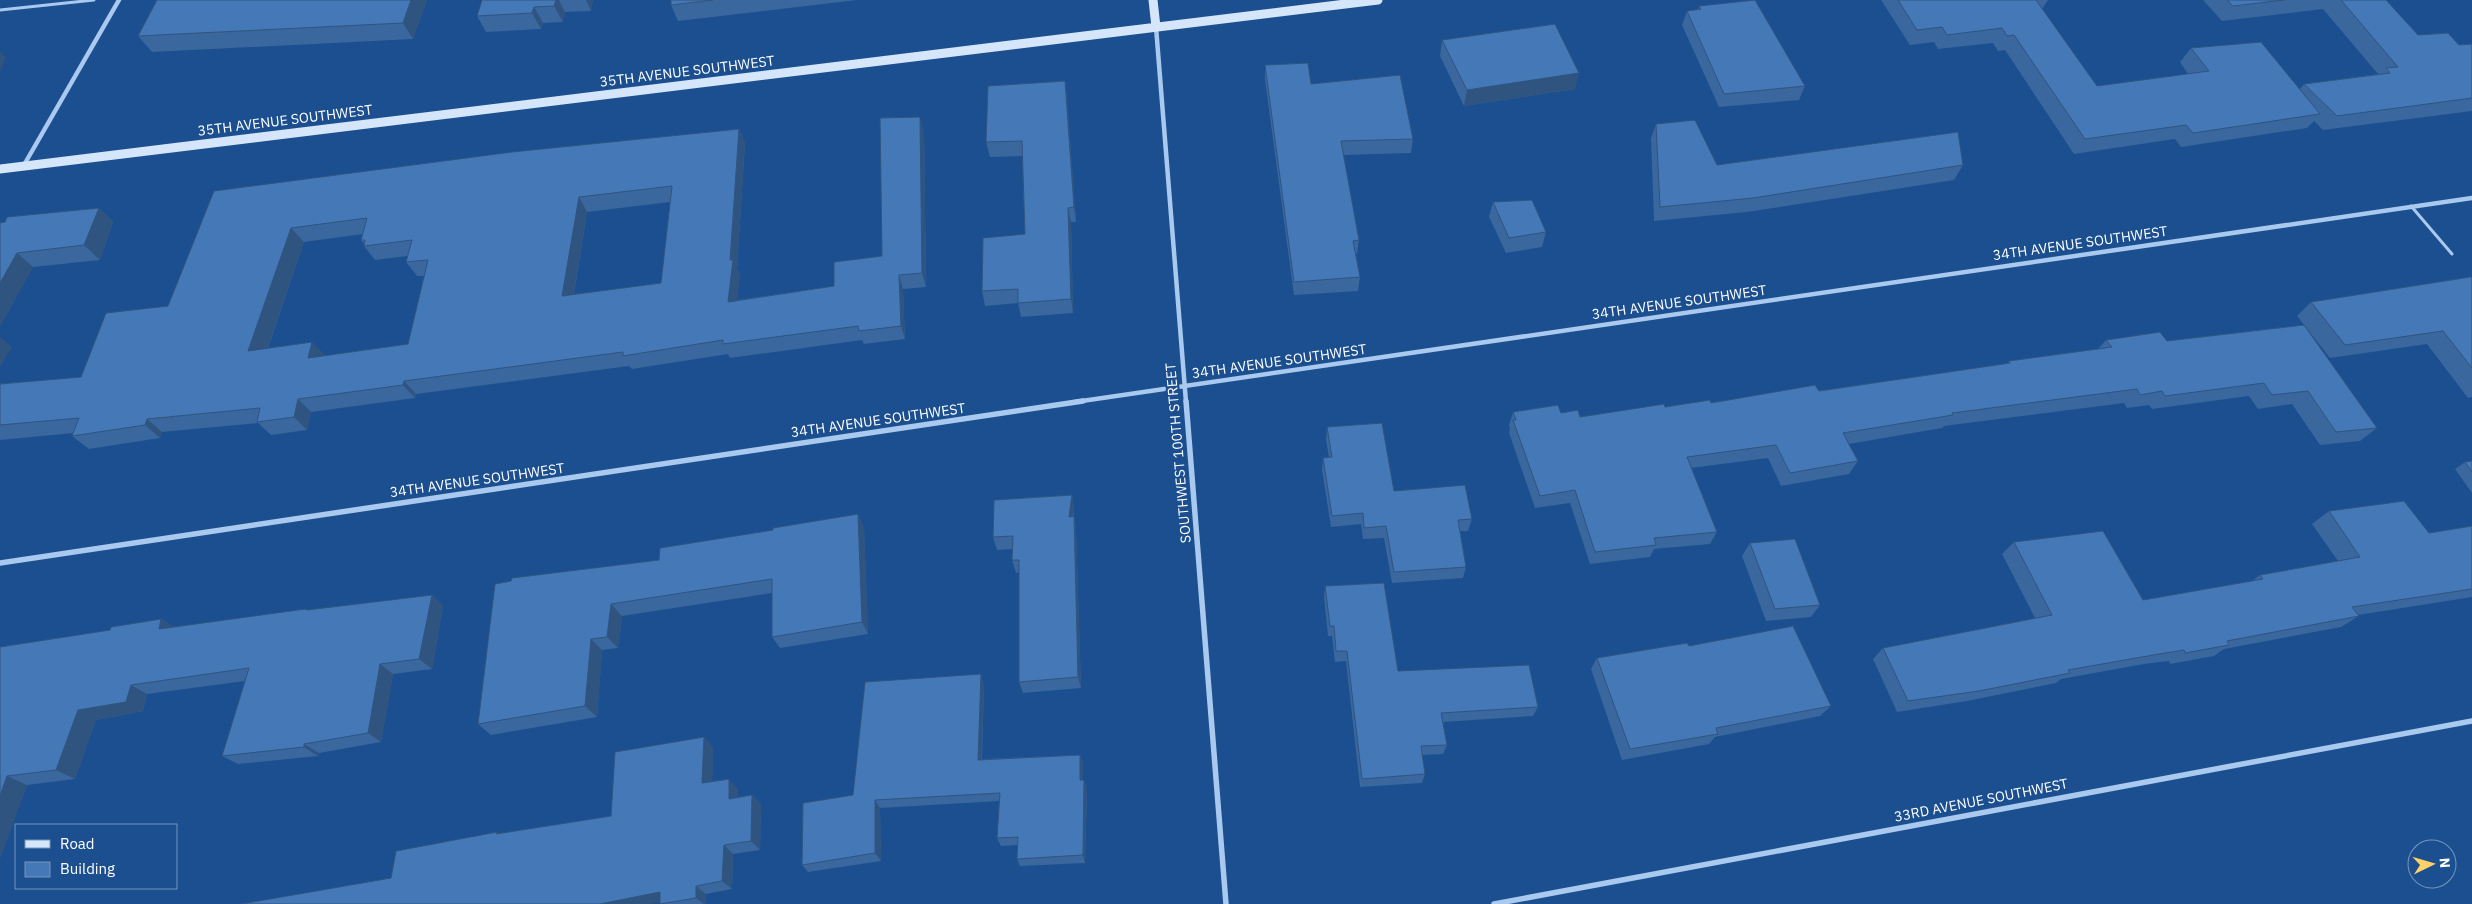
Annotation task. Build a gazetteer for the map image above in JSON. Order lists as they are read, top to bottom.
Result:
{
  "streets": {
    "street": [
      "35TH AVENUE SOUTHWEST",
      "34TH AVENUE SOUTHWEST",
      "SOUTHWEST 100TH STREET",
      "33RD AVENUE SOUTHWEST"
    ]
  },
  "crossings": [
    ["35TH AVENUE SOUTHWEST", "SOUTHWEST 100TH STREET"],
    ["34TH AVENUE SOUTHWEST", "SOUTHWEST 100TH STREET"]
  ],
  "legend": ["Road", "Building"],
  "north": "right"
}
